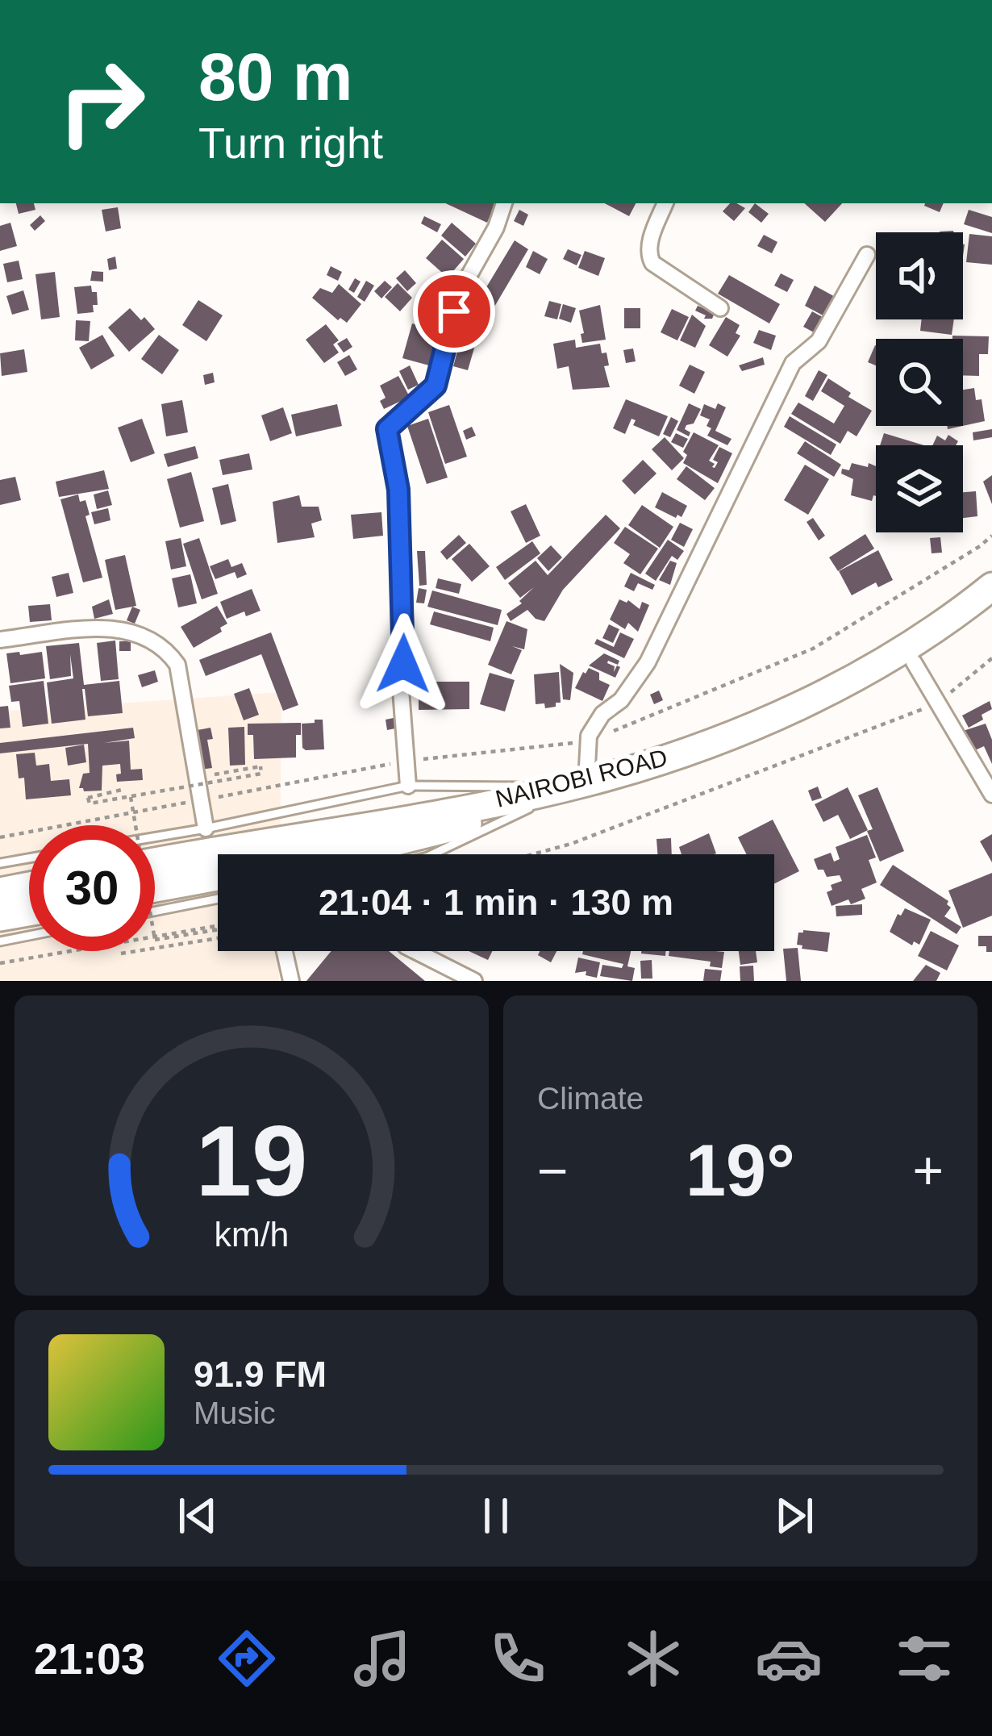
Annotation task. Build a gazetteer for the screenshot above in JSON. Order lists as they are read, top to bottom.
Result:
{
  "streets": {
    "highway": ["NAIROBI ROAD"]
  },
  "page": {
    "turn": ["80 m", "Turn right"],
    "limit": "30",
    "trip": "21:04 · 1 min · 130 m",
    "tile": "Climate",
    "heat": ["−", "19°", "+"],
    "song": ["91.9 FM", "Music"],
    "tabs": "21:03",
    "gauge": ["19", "km/h"]
  }
}
